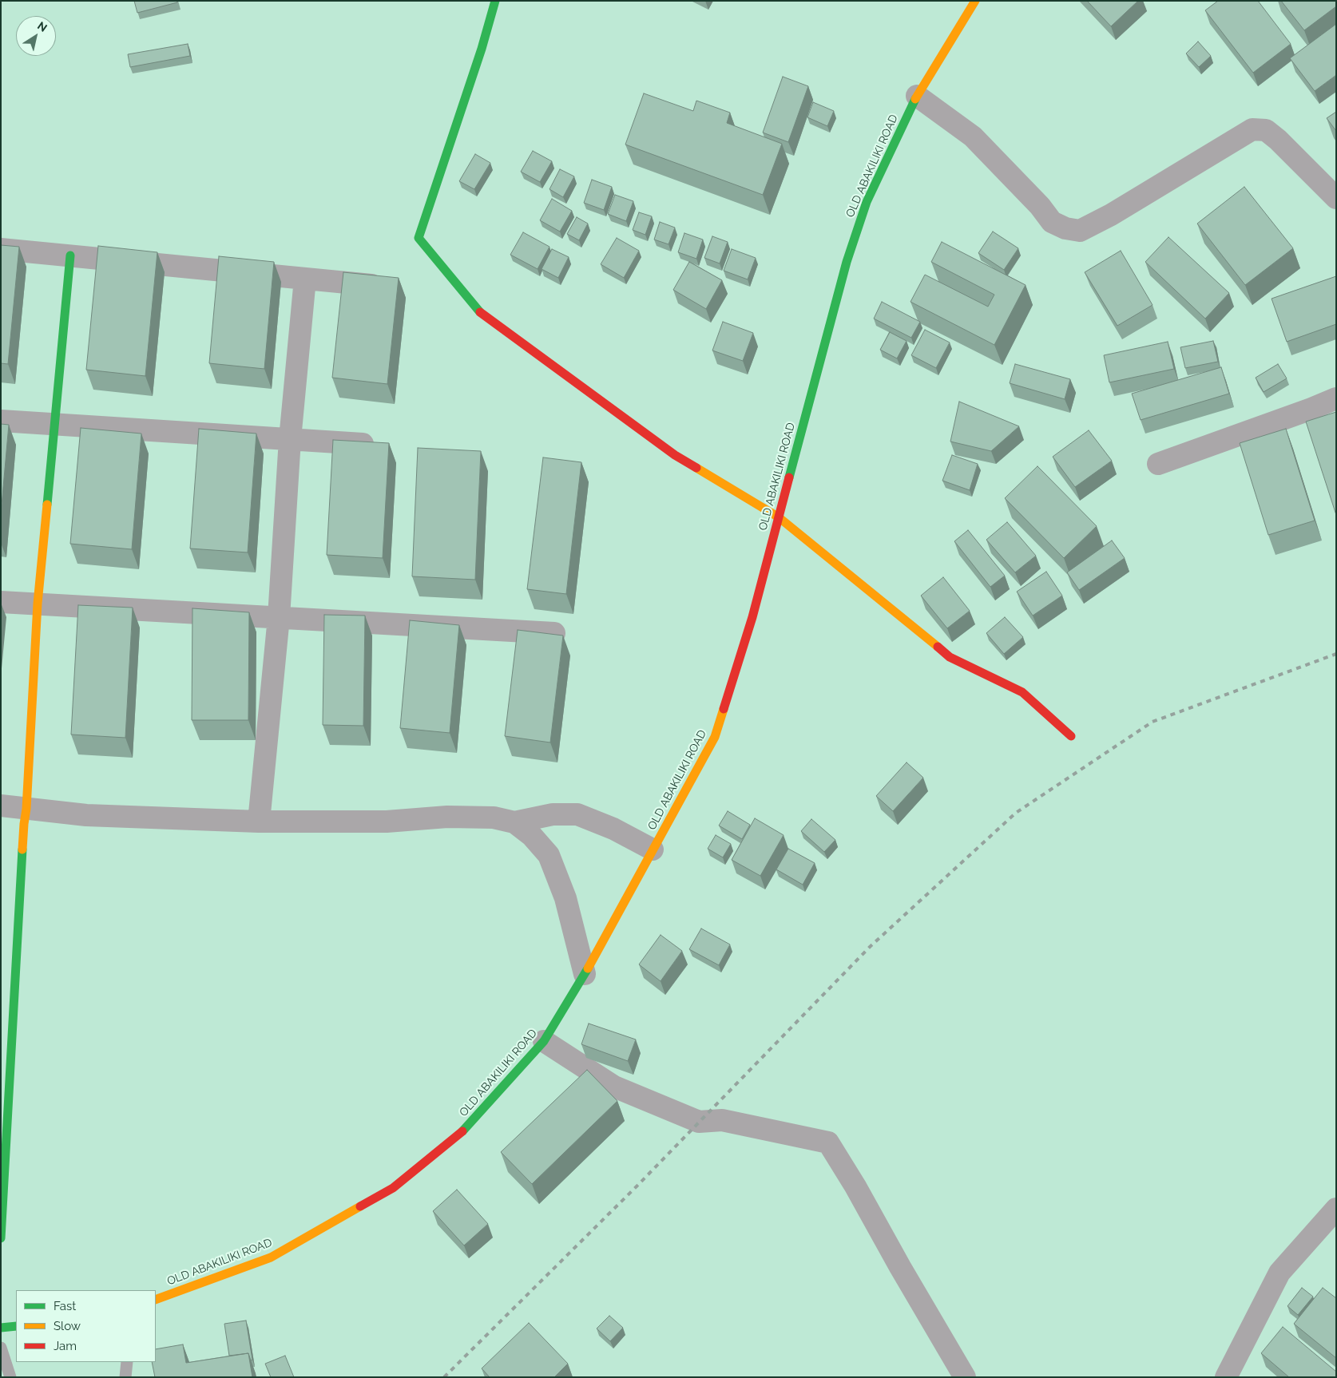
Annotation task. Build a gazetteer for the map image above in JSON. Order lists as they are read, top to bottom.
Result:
{
  "streets": {
    "street": ["OLD ABAKILIKI ROAD"]
  },
  "legend": ["Fast", "Slow", "Jam"],
  "north": "top right"
}
